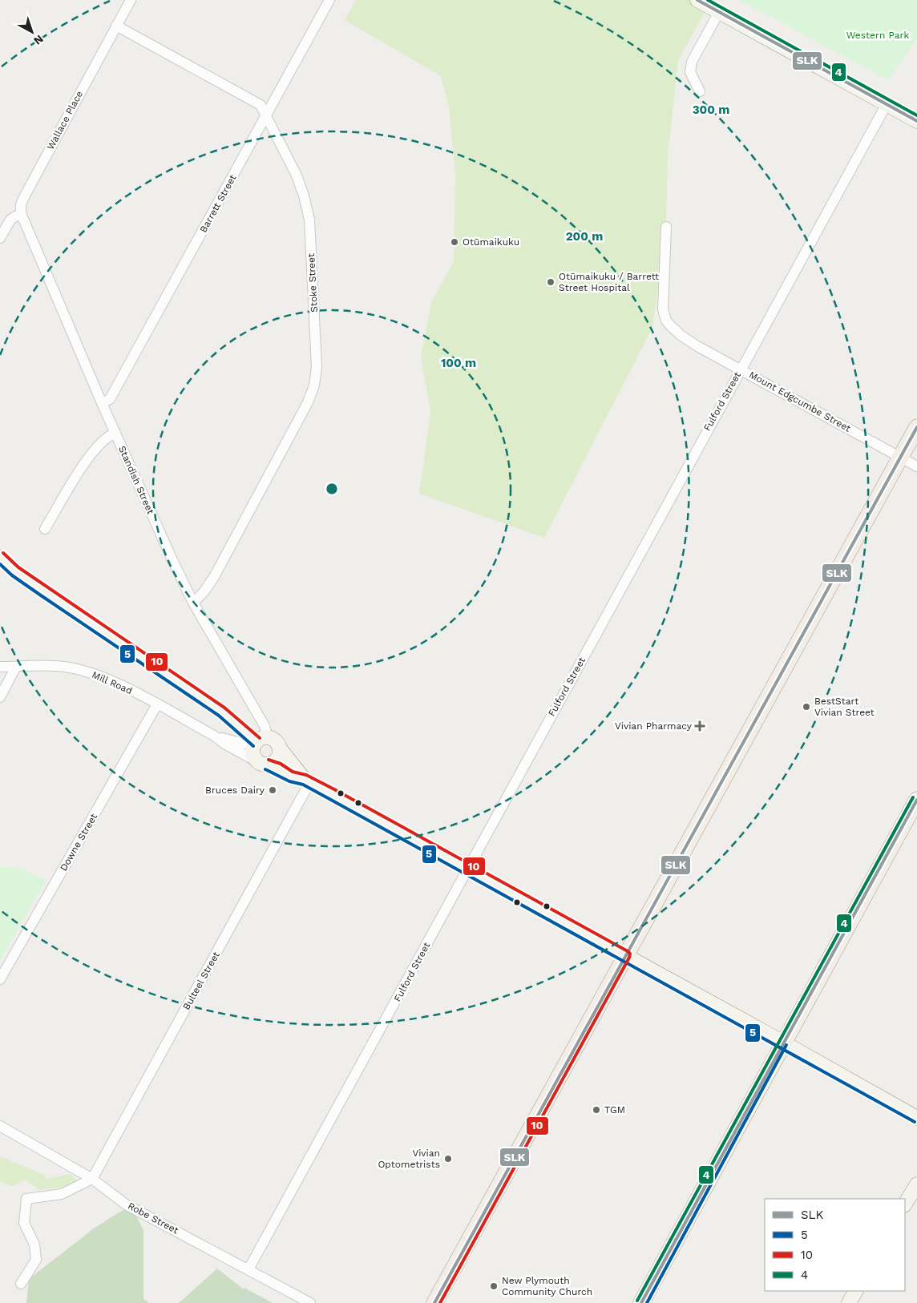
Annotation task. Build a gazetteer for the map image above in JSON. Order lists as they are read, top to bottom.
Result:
{
  "streets": {
    "street": [
      "Wallace Place",
      "Barrett Street",
      "Stoke Street",
      "Fulford Street",
      "Mount Edgcumbe Street",
      "Standish Street",
      "Mill Road",
      "Downe Street",
      "Bulteel Street",
      "Robe Street"
    ]
  },
  "crossings": [
    ["Wallace Place", "Stoke Street"],
    ["Wallace Place", "Standish Street"],
    ["Barrett Street", "Stoke Street"],
    ["Barrett Street", "Standish Street"],
    ["Stoke Street", "Standish Street"],
    ["Fulford Street", "Mount Edgcumbe Street"],
    ["Fulford Street", "Robe Street"],
    ["Standish Street", "Mill Road"],
    ["Mill Road", "Downe Street"],
    ["Bulteel Street", "Robe Street"]
  ],
  "parks": ["Western Park"],
  "places": {
    "other": [
      "Otūmaikuku",
      "Otūmaikuku / Barrett Street Hospital",
      "BestStart Vivian Street",
      "Bruces Dairy",
      "TGM",
      "Vivian Optometrists",
      "New Plymouth Community Church"
    ],
    "health": ["Vivian Pharmacy"]
  },
  "lines": [
    "transit line SLK",
    "transit line 4",
    "transit line 10",
    "transit line 5"
  ],
  "legend": [
    "SLK",
    "5",
    "10",
    "4"
  ],
  "north": "bottom right",
  "rings": ["300 m", "200 m", "100 m"]
}
